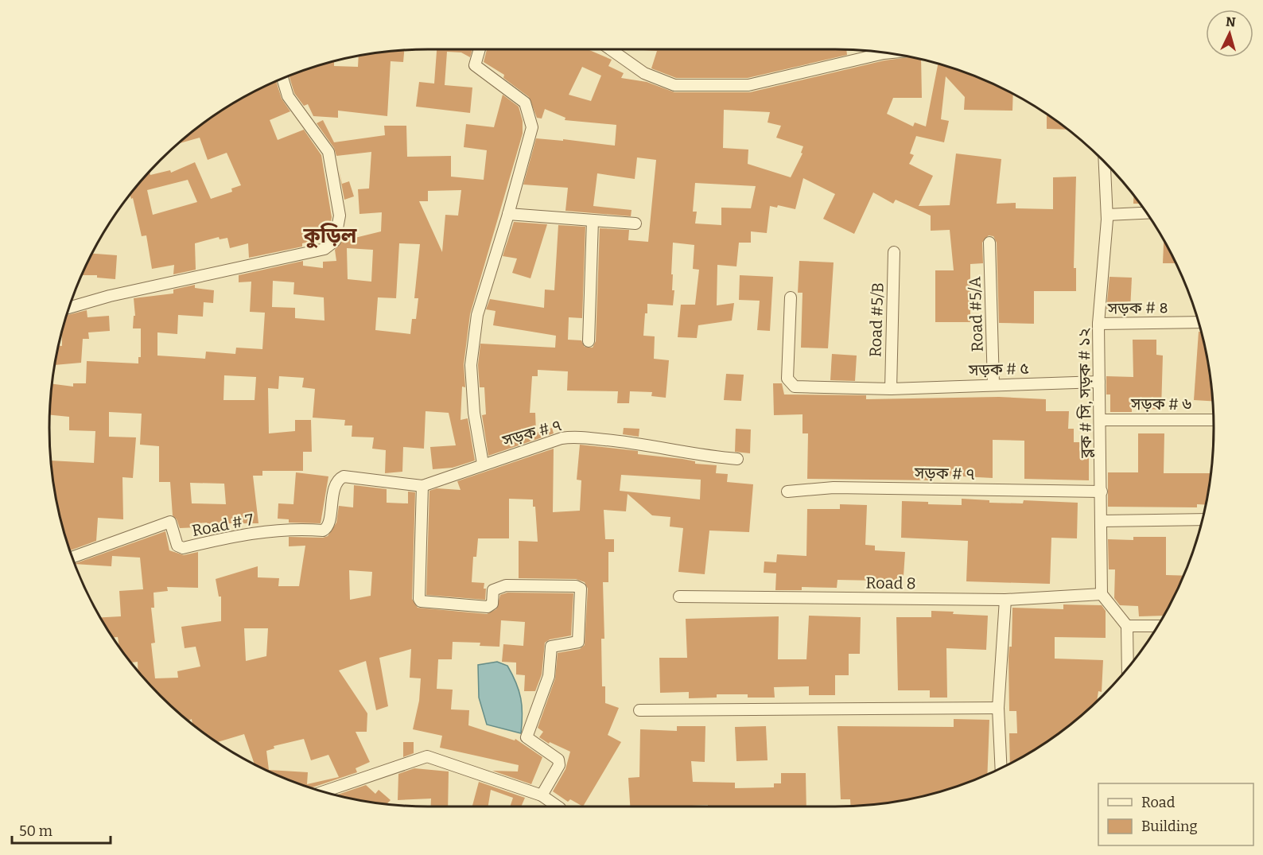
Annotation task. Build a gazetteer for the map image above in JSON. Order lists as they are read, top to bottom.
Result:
{
  "streets": {
    "street": [
      "সড়ক # ৪",
      "Road #5/A",
      "Road #5/B",
      "সড়ক # ৫",
      "ব্লক # সি, সড়ক # ১২",
      "সড়ক # ৬",
      "সড়ক # ৭",
      "Road # 7",
      "Road 8"
    ]
  },
  "crossings": [
    ["সড়ক # ৪", "ব্লক # সি, সড়ক # ১২"],
    ["Road #5/A", "সড়ক # ৫"],
    ["Road #5/B", "সড়ক # ৫"],
    ["সড়ক # ৫", "ব্লক # সি, সড়ক # ১২"],
    ["ব্লক # সি, সড়ক # ১২", "সড়ক # ৬"],
    ["ব্লক # সি, সড়ক # ১২", "সড়ক # ৭"],
    ["ব্লক # সি, সড়ক # ১২", "Road 8"],
    ["সড়ক # ৭", "Road # 7"]
  ],
  "districts": ["কুড়িল"],
  "legend": ["Road", "Building"],
  "scale_bar": "50 m",
  "north": "top"
}
